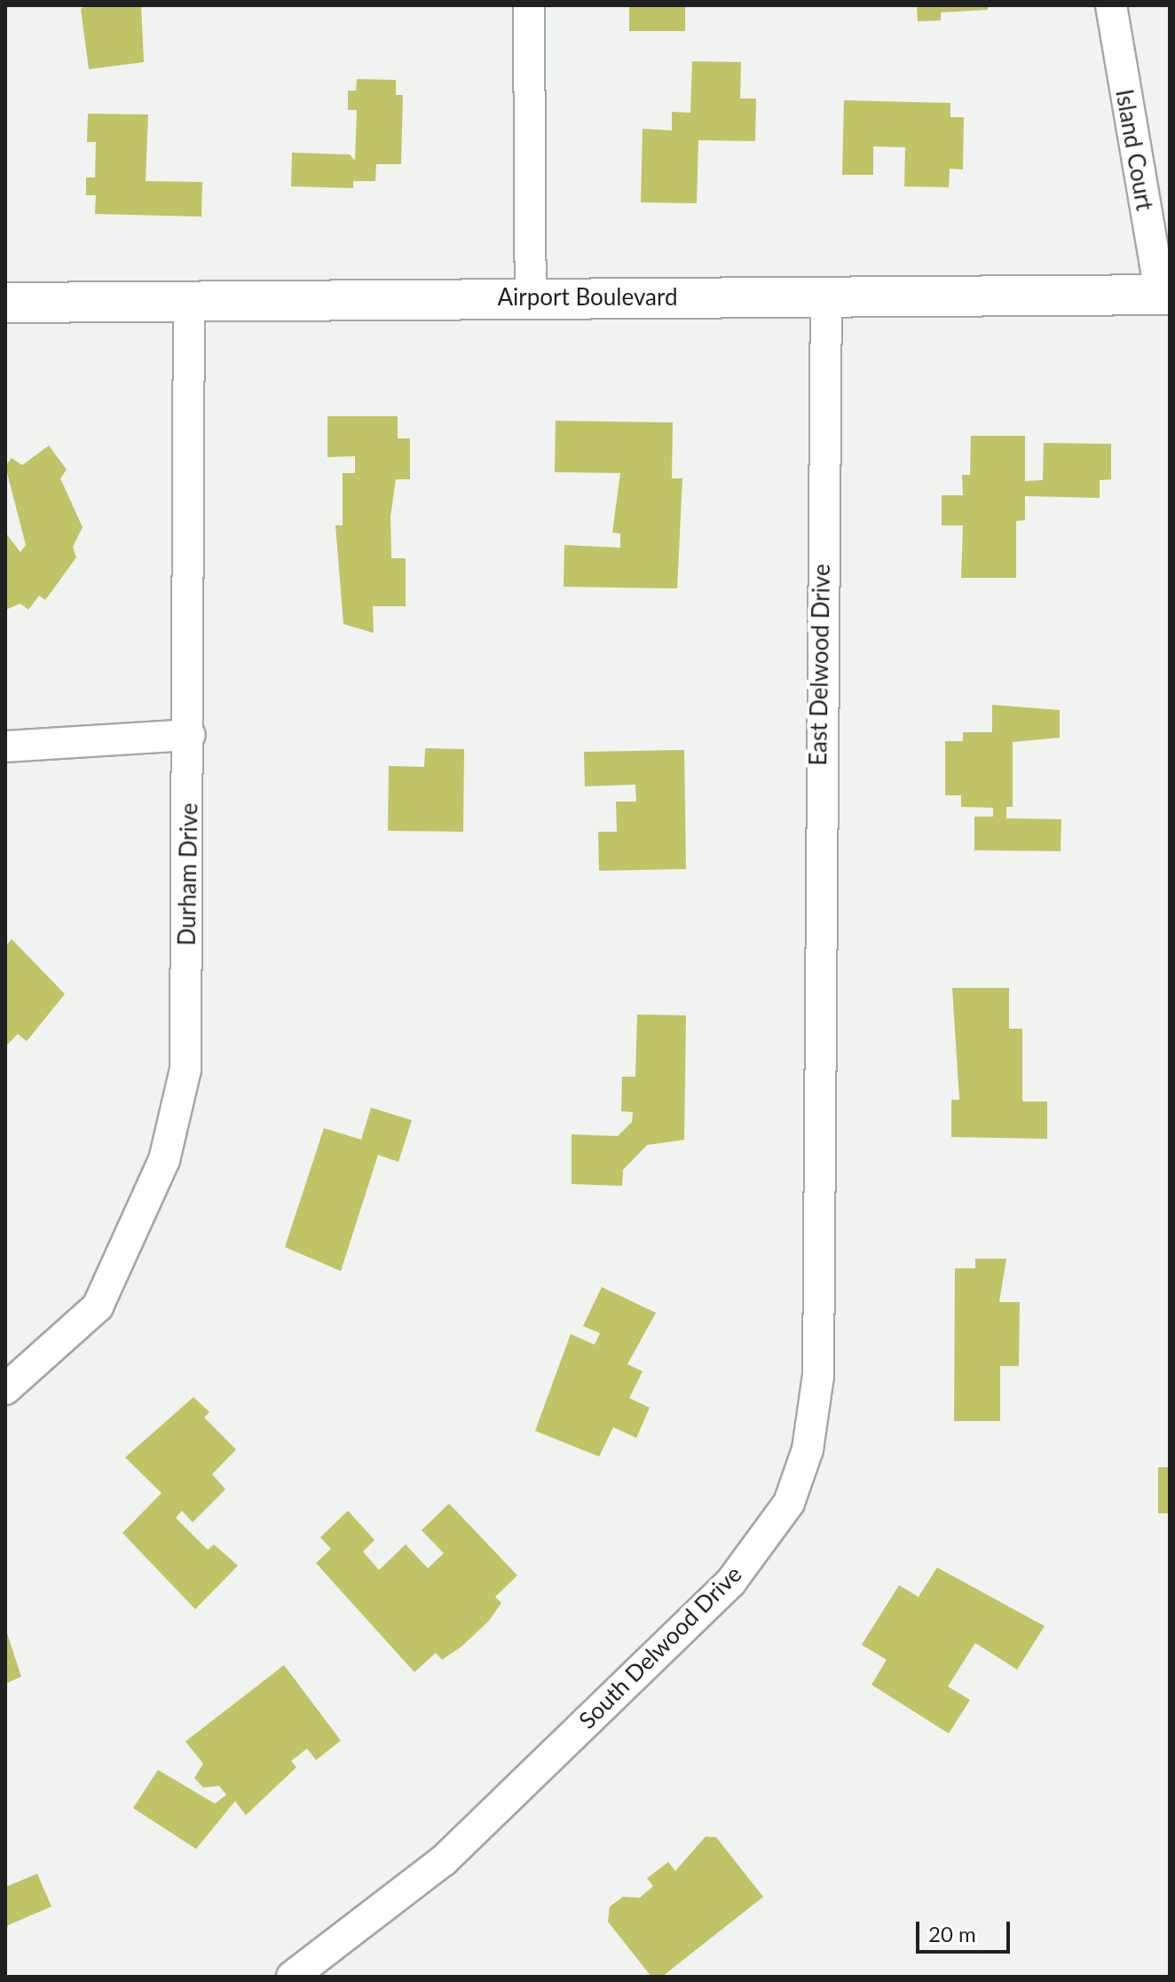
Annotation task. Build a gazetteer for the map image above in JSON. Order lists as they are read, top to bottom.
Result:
{
  "streets": {
    "main road": ["Airport Boulevard"],
    "street": [
      "Island Court",
      "East Delwood Drive",
      "Durham Drive",
      "South Delwood Drive"
    ]
  },
  "crossings": [
    ["Island Court", "Airport Boulevard"],
    ["Airport Boulevard", "East Delwood Drive"],
    ["Airport Boulevard", "Durham Drive"],
    ["East Delwood Drive", "South Delwood Drive"]
  ],
  "scale_bar": "20 m"
}
